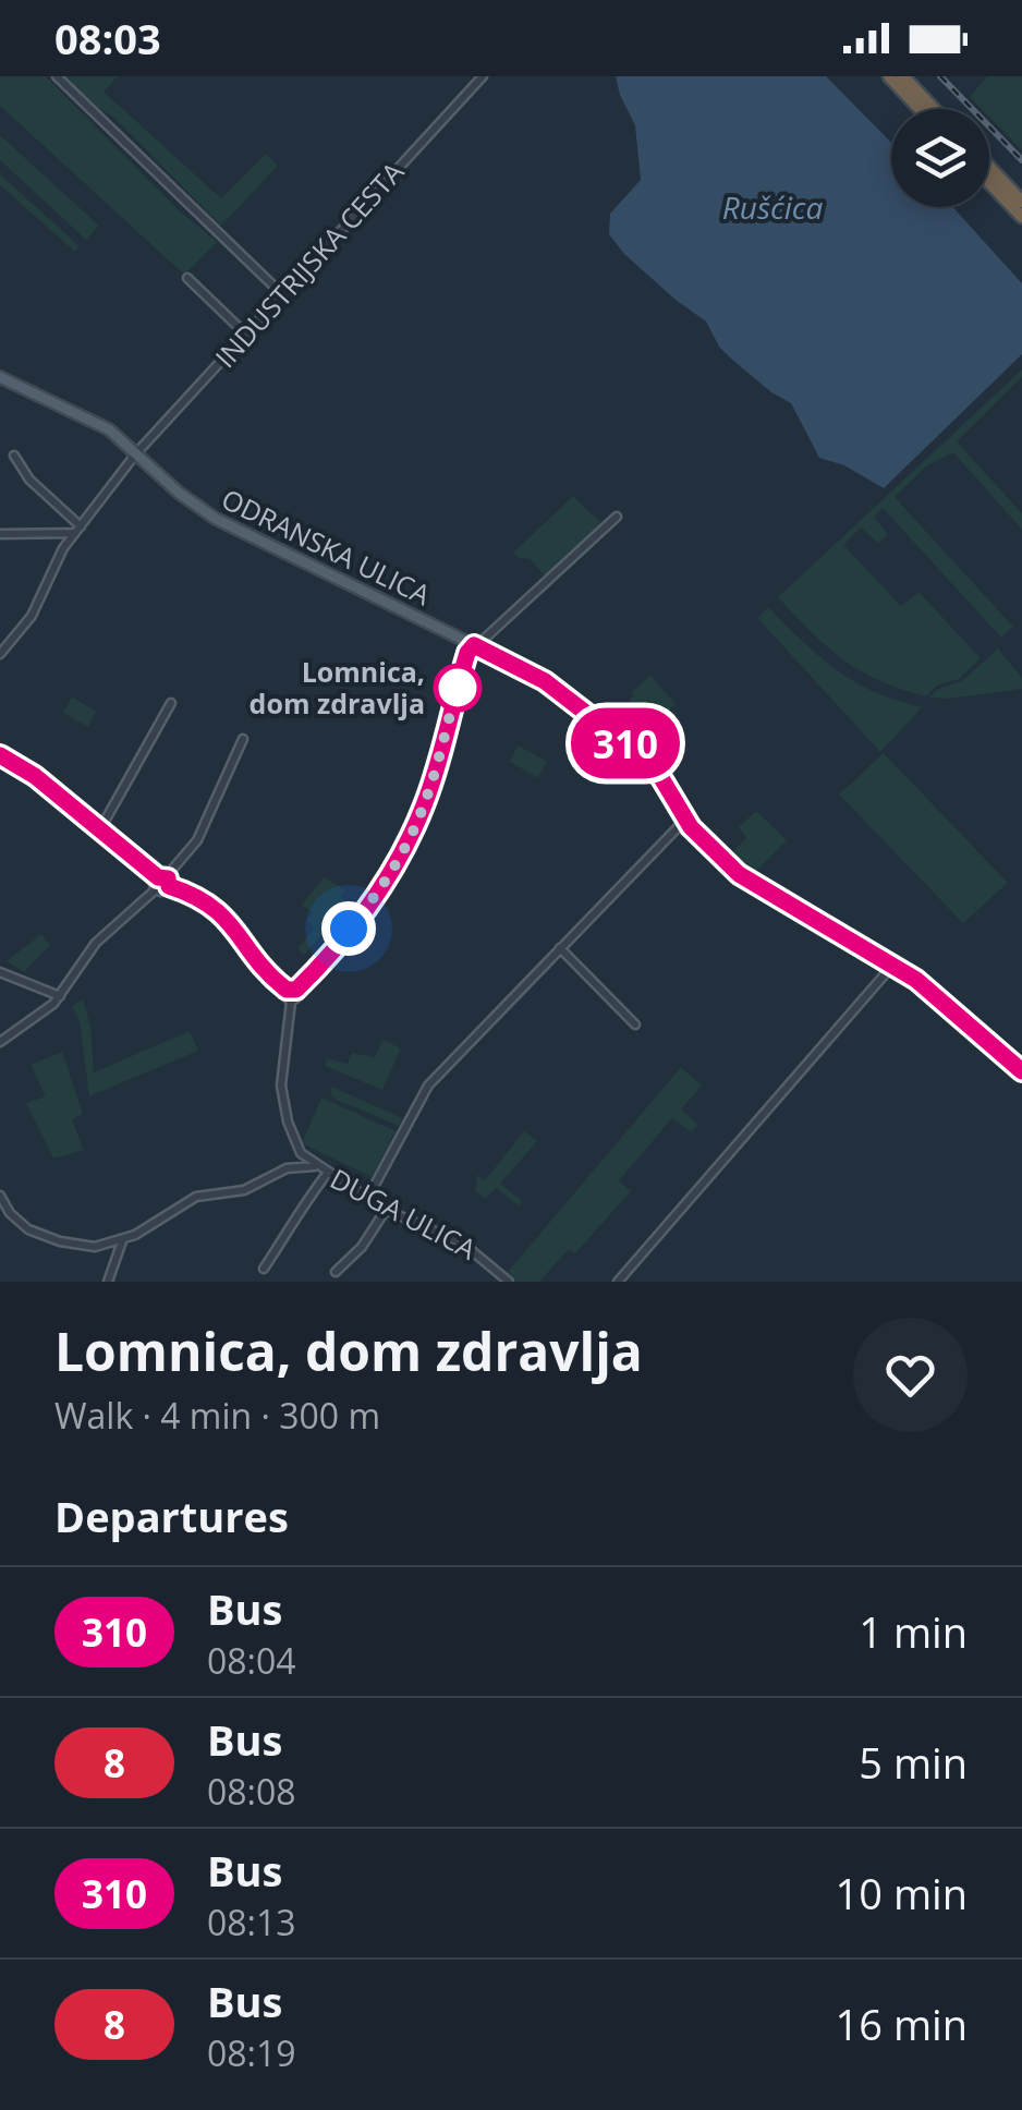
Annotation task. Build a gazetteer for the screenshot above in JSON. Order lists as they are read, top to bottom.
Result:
{
  "streets": {
    "main road": ["ODRANSKA ULICA"],
    "street": ["INDUSTRIJSKA CESTA", "DUGA ULICA"]
  },
  "crossings": [
    ["INDUSTRIJSKA CESTA", "ODRANSKA ULICA"]
  ],
  "water": ["Rušćica"],
  "places": ["Lomnica, dom zdravlja"],
  "lines": ["bus line 310"],
  "page": {
    "status": "08:03",
    "on_map": "310",
    "heading": [
      ["Lomnica, dom zdravlja", "Walk · 4 min · 300 m"],
      "Departures"
    ],
    "list": [
      {
        "mark": "310",
        "name": "Bus",
        "note": "08:04",
        "value": "1 min"
      },
      {
        "mark": "8",
        "name": "Bus",
        "note": "08:08",
        "value": "5 min"
      },
      {
        "mark": "310",
        "name": "Bus",
        "note": "08:13",
        "value": "10 min"
      },
      {
        "mark": "8",
        "name": "Bus",
        "note": "08:19",
        "value": "16 min"
      }
    ]
  }
}
